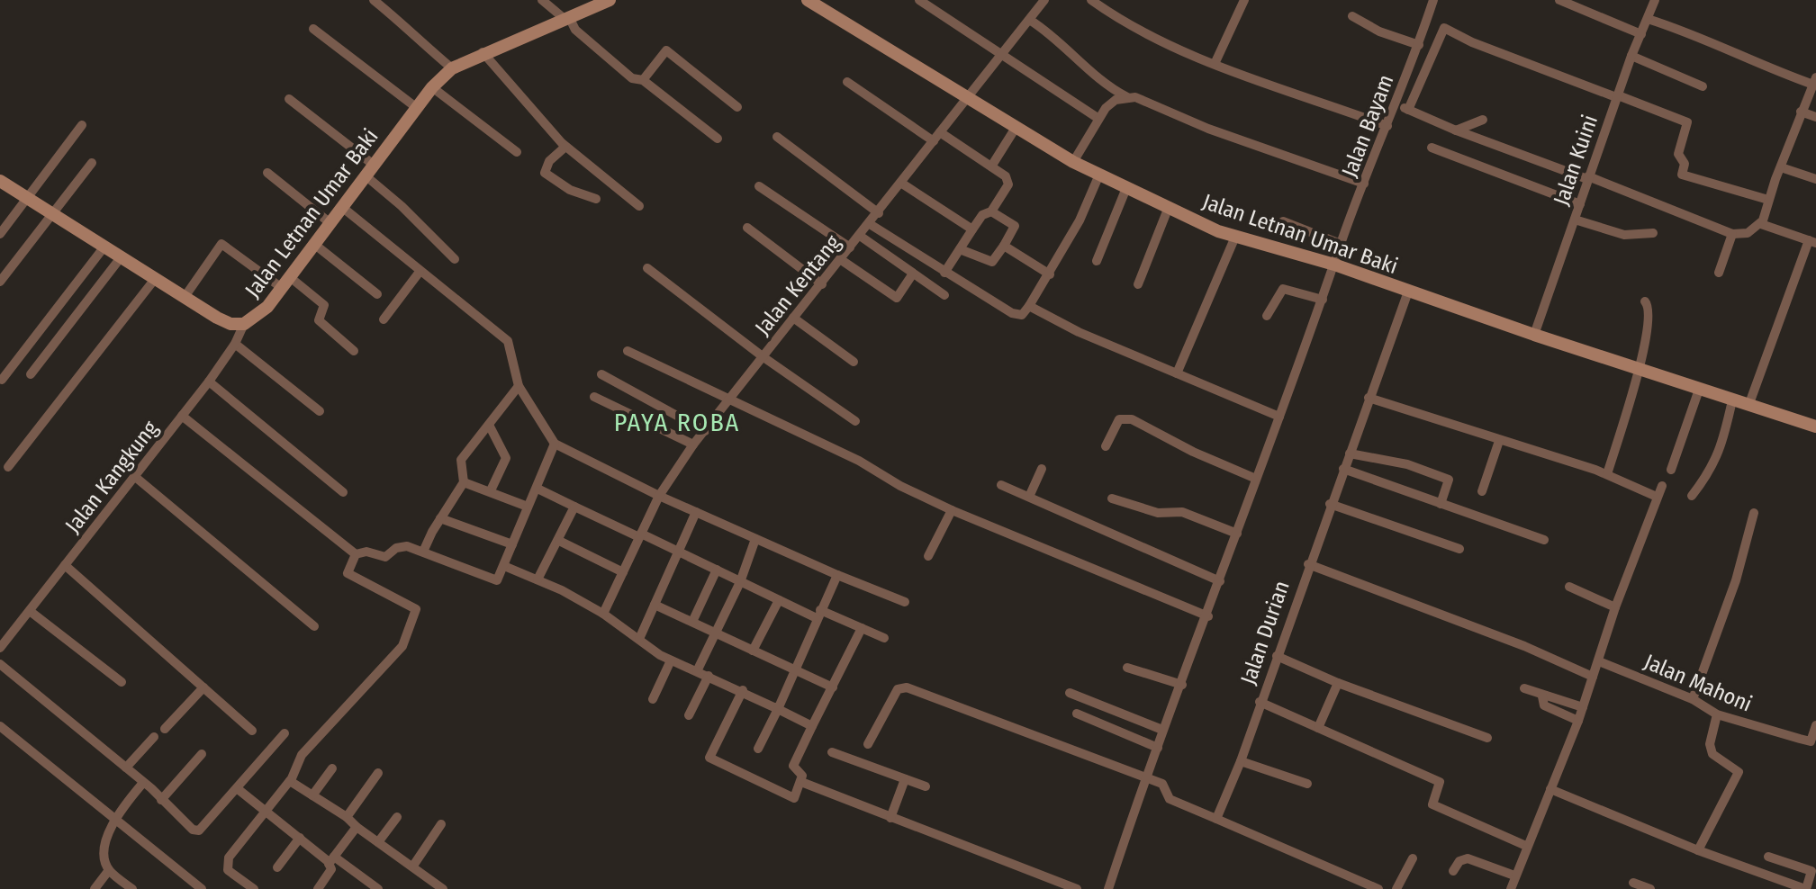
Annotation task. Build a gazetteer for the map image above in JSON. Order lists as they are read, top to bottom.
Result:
{
  "streets": {
    "street": [
      "Jalan Bayam",
      "Jalan Kuini",
      "Jalan Letnan Umar Baki",
      "Jalan Kentang",
      "Jalan Kangkung",
      "Jalan Durian",
      "Jalan Mahoni"
    ]
  },
  "crossings": [
    ["Jalan Bayam", "Jalan Letnan Umar Baki"],
    ["Jalan Kuini", "Jalan Letnan Umar Baki"],
    ["Jalan Letnan Umar Baki", "Jalan Kentang"],
    ["Jalan Letnan Umar Baki", "Jalan Kangkung"],
    ["Jalan Letnan Umar Baki", "Jalan Durian"]
  ],
  "districts": ["PAYA ROBA"]
}
